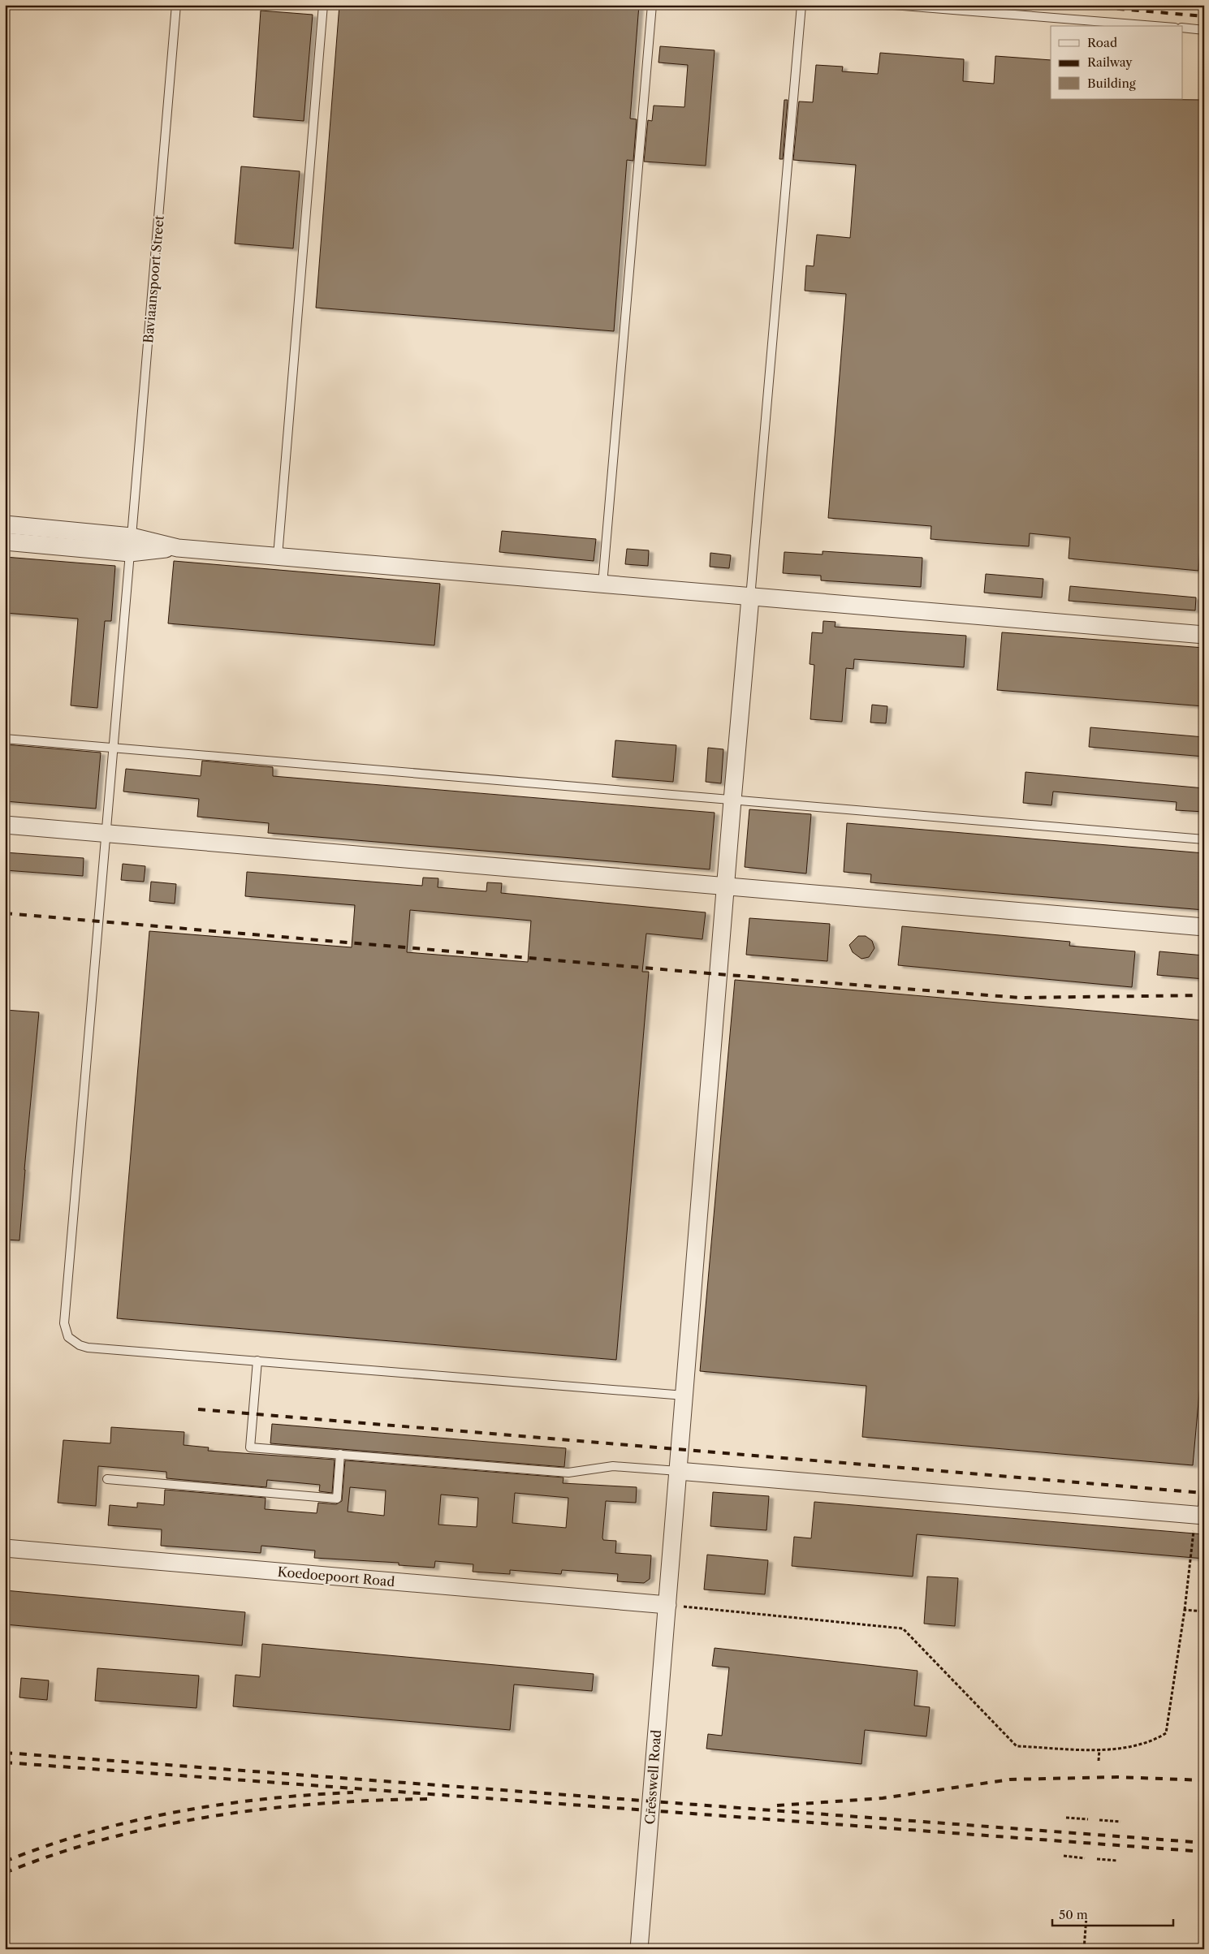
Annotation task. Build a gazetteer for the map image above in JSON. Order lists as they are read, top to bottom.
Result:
{
  "streets": {
    "street": ["Koedoepoort Road", "Cresswell Road"],
    "lane": ["Baviaanspoort Street"]
  },
  "crossings": [
    ["Baviaanspoort Street", "Cresswell Road"],
    ["Koedoepoort Road", "Cresswell Road"]
  ],
  "legend": ["Road", "Railway", "Building"],
  "scale_bar": "50 m"
}
